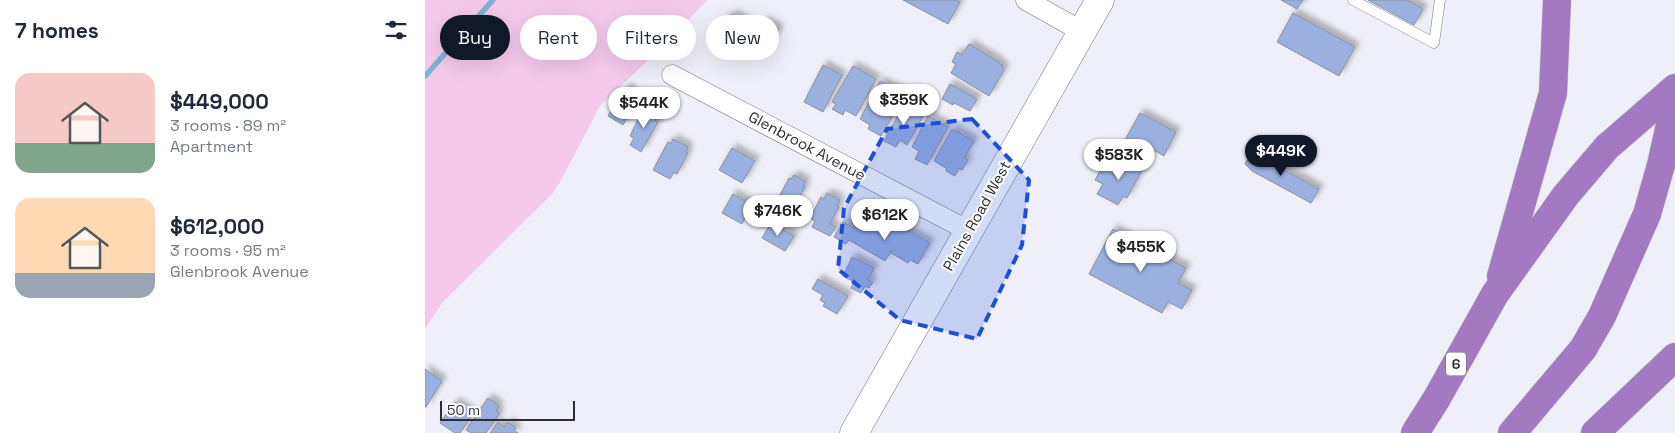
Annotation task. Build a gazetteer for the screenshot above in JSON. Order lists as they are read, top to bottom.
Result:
{
  "streets": {
    "highway": ["6"],
    "main road": ["Plains Road West"],
    "street": ["Glenbrook Avenue"]
  },
  "crossings": [
    ["Glenbrook Avenue", "Plains Road West"]
  ],
  "scale_bar": "50 m",
  "page": {
    "heading": "7 homes",
    "chip": [
      "Buy",
      "Rent",
      "Filters",
      "New"
    ],
    "list": [
      {
        "name": "$449,000",
        "note": "3 rooms · 89 m² · Apartment"
      },
      {
        "name": "$612,000",
        "note": "3 rooms · 95 m² · Glenbrook Avenue"
      }
    ],
    "price": [
      "$359K",
      "$544K",
      "$449K",
      "$583K",
      "$746K",
      "$612K",
      "$455K"
    ],
    "scale": "50 m"
  }
}
